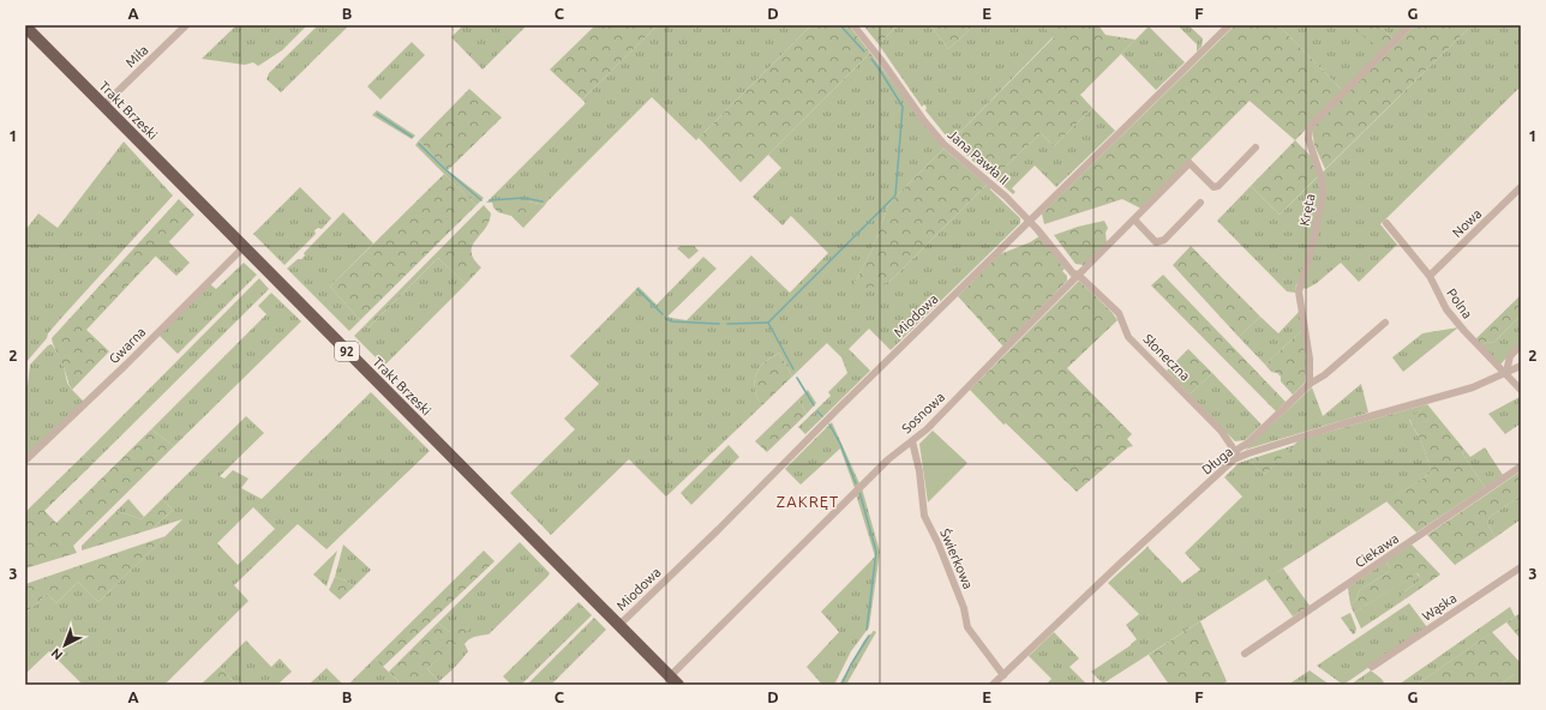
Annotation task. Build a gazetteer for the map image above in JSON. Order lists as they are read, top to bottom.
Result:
{
  "streets": {
    "main road": ["Trakt Brzeski", "92"],
    "street": [
      "Miła",
      "Jana Pawła II",
      "Kręta",
      "Nowa",
      "Polna",
      "Miodowa",
      "Gwarna",
      "Słoneczna",
      "Sosnowa",
      "Długa",
      "Ciekawa",
      "Świerkowa",
      "Wąska"
    ]
  },
  "crossings": [
    ["Miła", "Trakt Brzeski"],
    ["Trakt Brzeski", "Miodowa"],
    ["Trakt Brzeski", "Gwarna"],
    ["Trakt Brzeski", "Sosnowa"],
    ["Jana Pawła II", "Miodowa"],
    ["Jana Pawła II", "Słoneczna"],
    ["Jana Pawła II", "Sosnowa"],
    ["Nowa", "Polna"],
    ["Polna", "Długa"],
    ["Słoneczna", "Sosnowa"],
    ["Słoneczna", "Długa"],
    ["Sosnowa", "Świerkowa"],
    ["Długa", "Świerkowa"]
  ],
  "districts": ["ZAKRĘT"],
  "north": "bottom left",
  "grid": {
    "columns": [
      "A",
      "B",
      "C",
      "D",
      "E",
      "F",
      "G"
    ],
    "rows": ["1", "2", "3"]
  }
}
